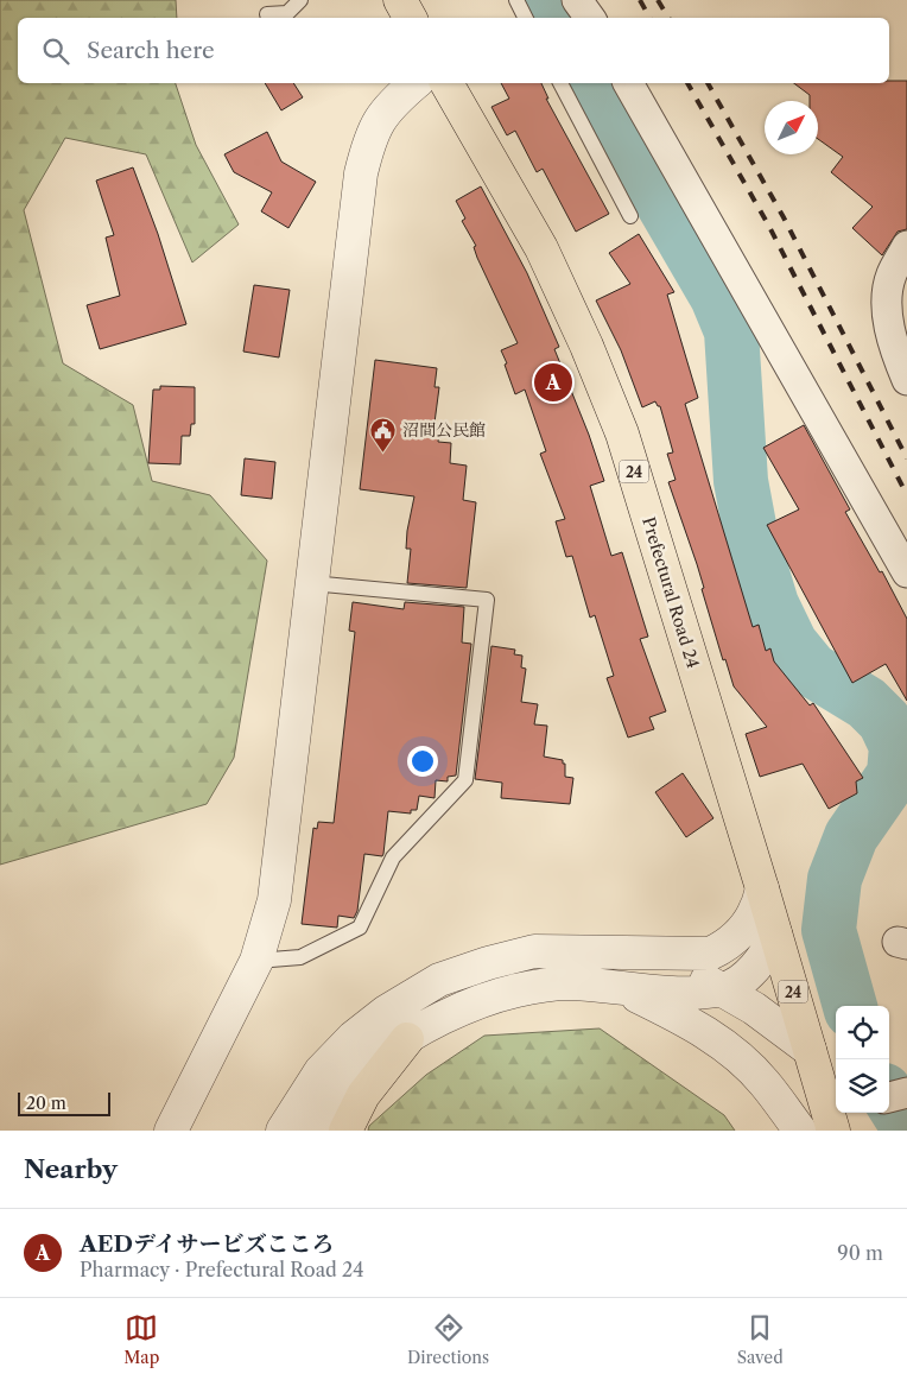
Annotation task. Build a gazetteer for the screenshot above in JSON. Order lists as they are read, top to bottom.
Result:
{
  "streets": {
    "main road": ["24", "Prefectural Road 24"]
  },
  "places": {
    "public building": ["沼間公民館"]
  },
  "scale_bar": "20 m",
  "north": "top right",
  "page": {
    "search": "Search here",
    "pins": "A",
    "scale": "20 m",
    "heading": "Nearby",
    "list": [
      {
        "mark": "A",
        "name": "AEDデイサービズこころ",
        "note": "Pharmacy · Prefectural Road 24",
        "value": "90 m"
      }
    ],
    "nav": ["Map", "Directions", "Saved"]
  }
}
